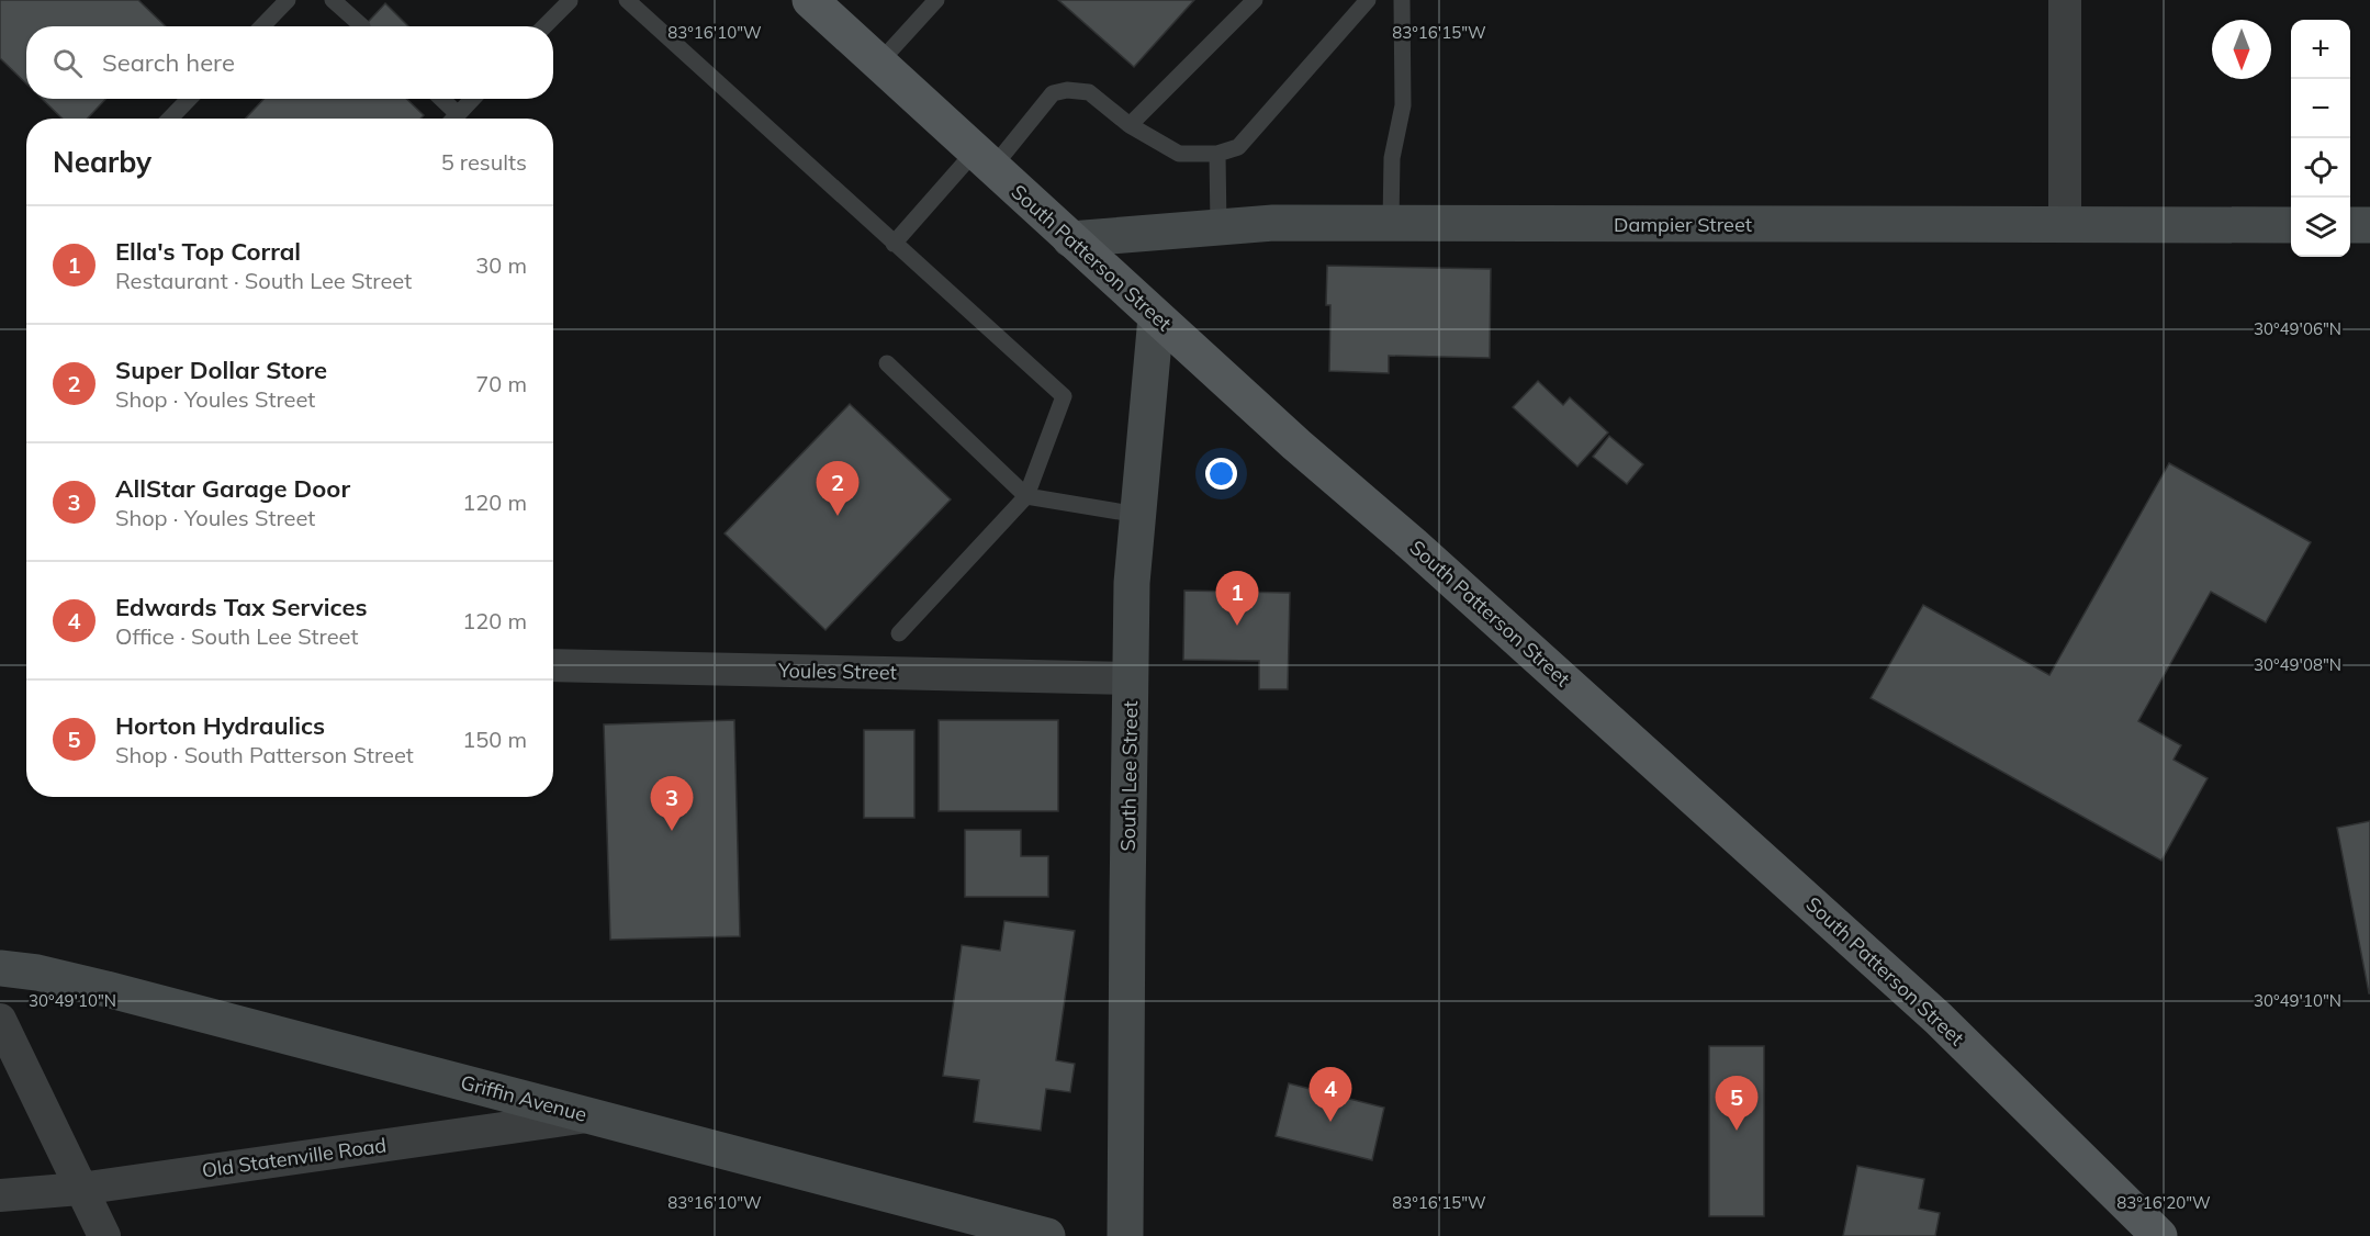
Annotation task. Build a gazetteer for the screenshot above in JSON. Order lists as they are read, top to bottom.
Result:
{
  "streets": {
    "main road": [
      "Dampier Street",
      "South Patterson Street",
      "South Lee Street",
      "Griffin Avenue"
    ],
    "street": ["Youles Street", "Old Statenville Road"]
  },
  "crossings": [
    ["Dampier Street", "South Patterson Street"],
    ["South Patterson Street", "South Lee Street"],
    ["Youles Street", "South Lee Street"],
    ["Griffin Avenue", "Old Statenville Road"]
  ],
  "north": "bottom",
  "page": {
    "map_buttons": ["+", "−"],
    "search": "Search here",
    "heading": ["Nearby", "5 results"],
    "list": [
      {
        "mark": "1",
        "name": "Ella's Top Corral",
        "note": "Restaurant · South Lee Street",
        "value": "30 m"
      },
      {
        "mark": "2",
        "name": "Super Dollar Store",
        "note": "Shop · Youles Street",
        "value": "70 m"
      },
      {
        "mark": "3",
        "name": "AllStar Garage Door",
        "note": "Shop · Youles Street",
        "value": "120 m"
      },
      {
        "mark": "4",
        "name": "Edwards Tax Services",
        "note": "Office · South Lee Street",
        "value": "120 m"
      },
      {
        "mark": "5",
        "name": "Horton Hydraulics",
        "note": "Shop · South Patterson Street",
        "value": "150 m"
      }
    ],
    "pins": [
      "2",
      "1",
      "3",
      "4",
      "5"
    ]
  },
  "coordinates": [
    "83°16'10\"W",
    "83°16'15\"W",
    "30°49'06\"N",
    "30°49'08\"N",
    "30°49'10\"N",
    "83°16'20\"W"
  ]
}
